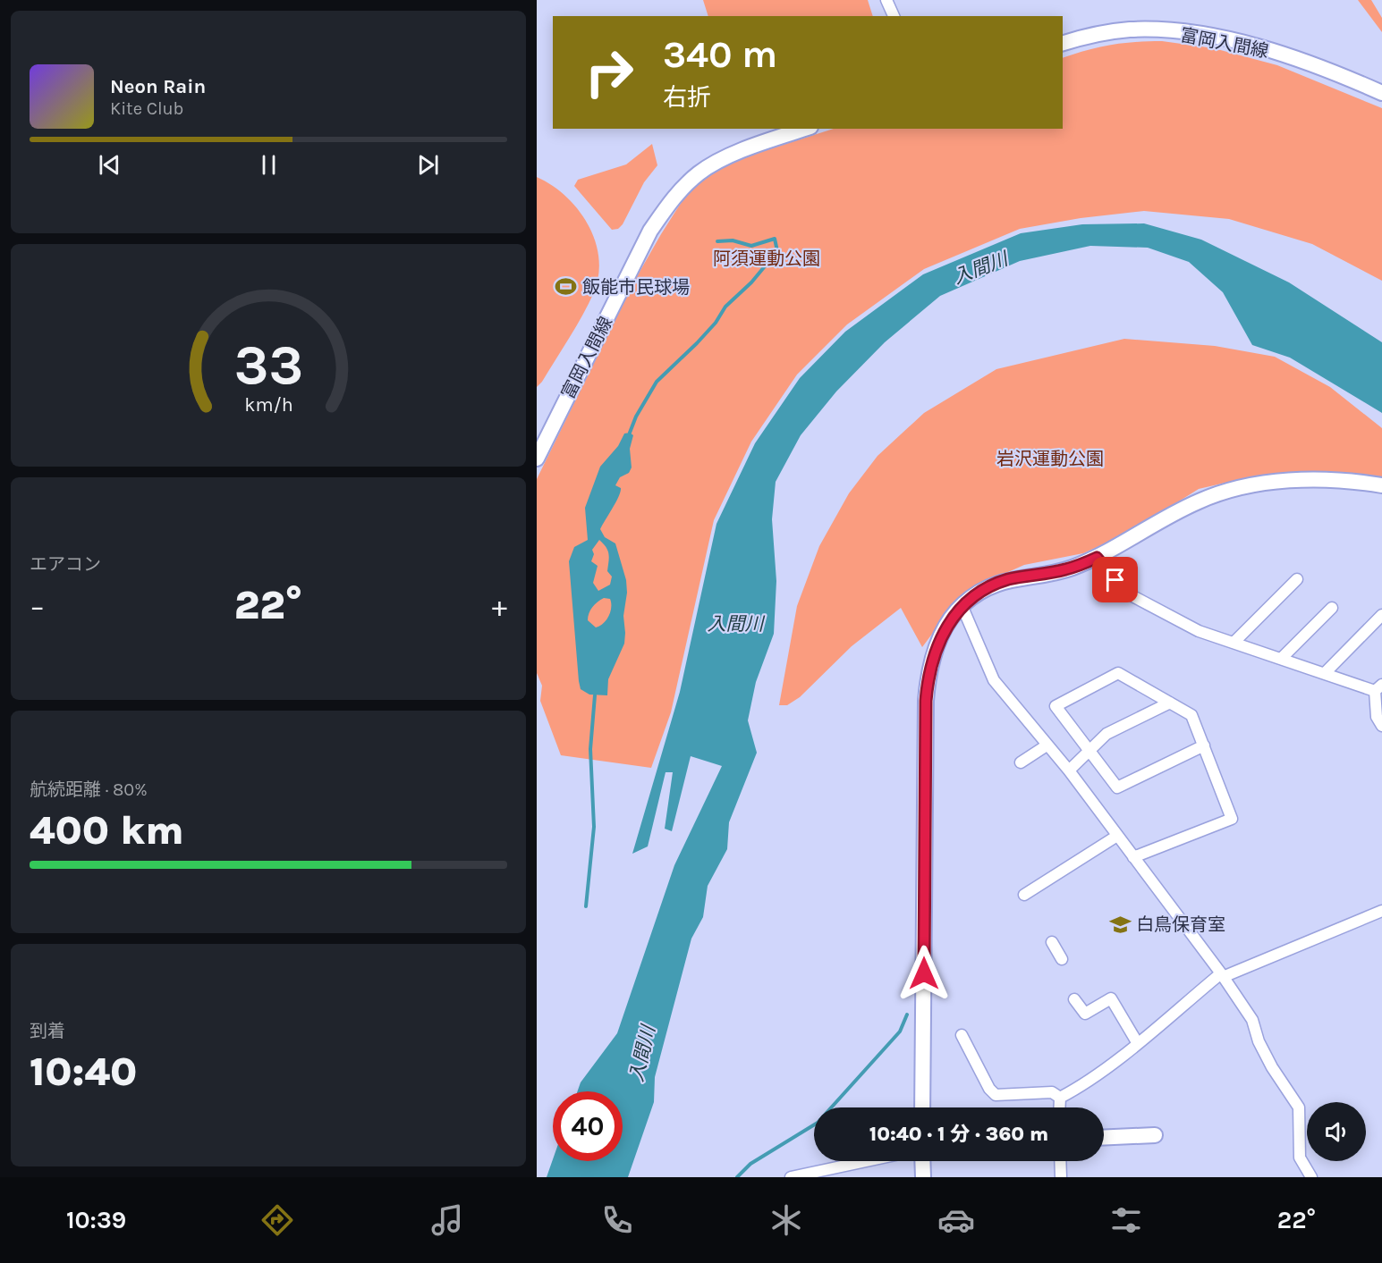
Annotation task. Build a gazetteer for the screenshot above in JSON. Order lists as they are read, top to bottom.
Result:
{
  "streets": {
    "street": ["富岡入間線"]
  },
  "water": ["入間川"],
  "parks": ["阿須運動公園", "岩沢運動公園"],
  "places": {
    "sports": ["飯能市民球場"],
    "school or university": ["白鳥保育室"]
  },
  "page": {
    "turn": ["340 m", "右折"],
    "song": ["Neon Rain", "Kite Club"],
    "tile": [
      "エアコン",
      ["航続距離 · 80%", "400 km"],
      ["到着", "10:40"]
    ],
    "heat": ["−", "22°", "+"],
    "limit": "40",
    "trip": "10:40 · 1 分 · 360 m",
    "tabs": ["10:39", "22°"],
    "gauge": ["33", "km/h"]
  }
}
